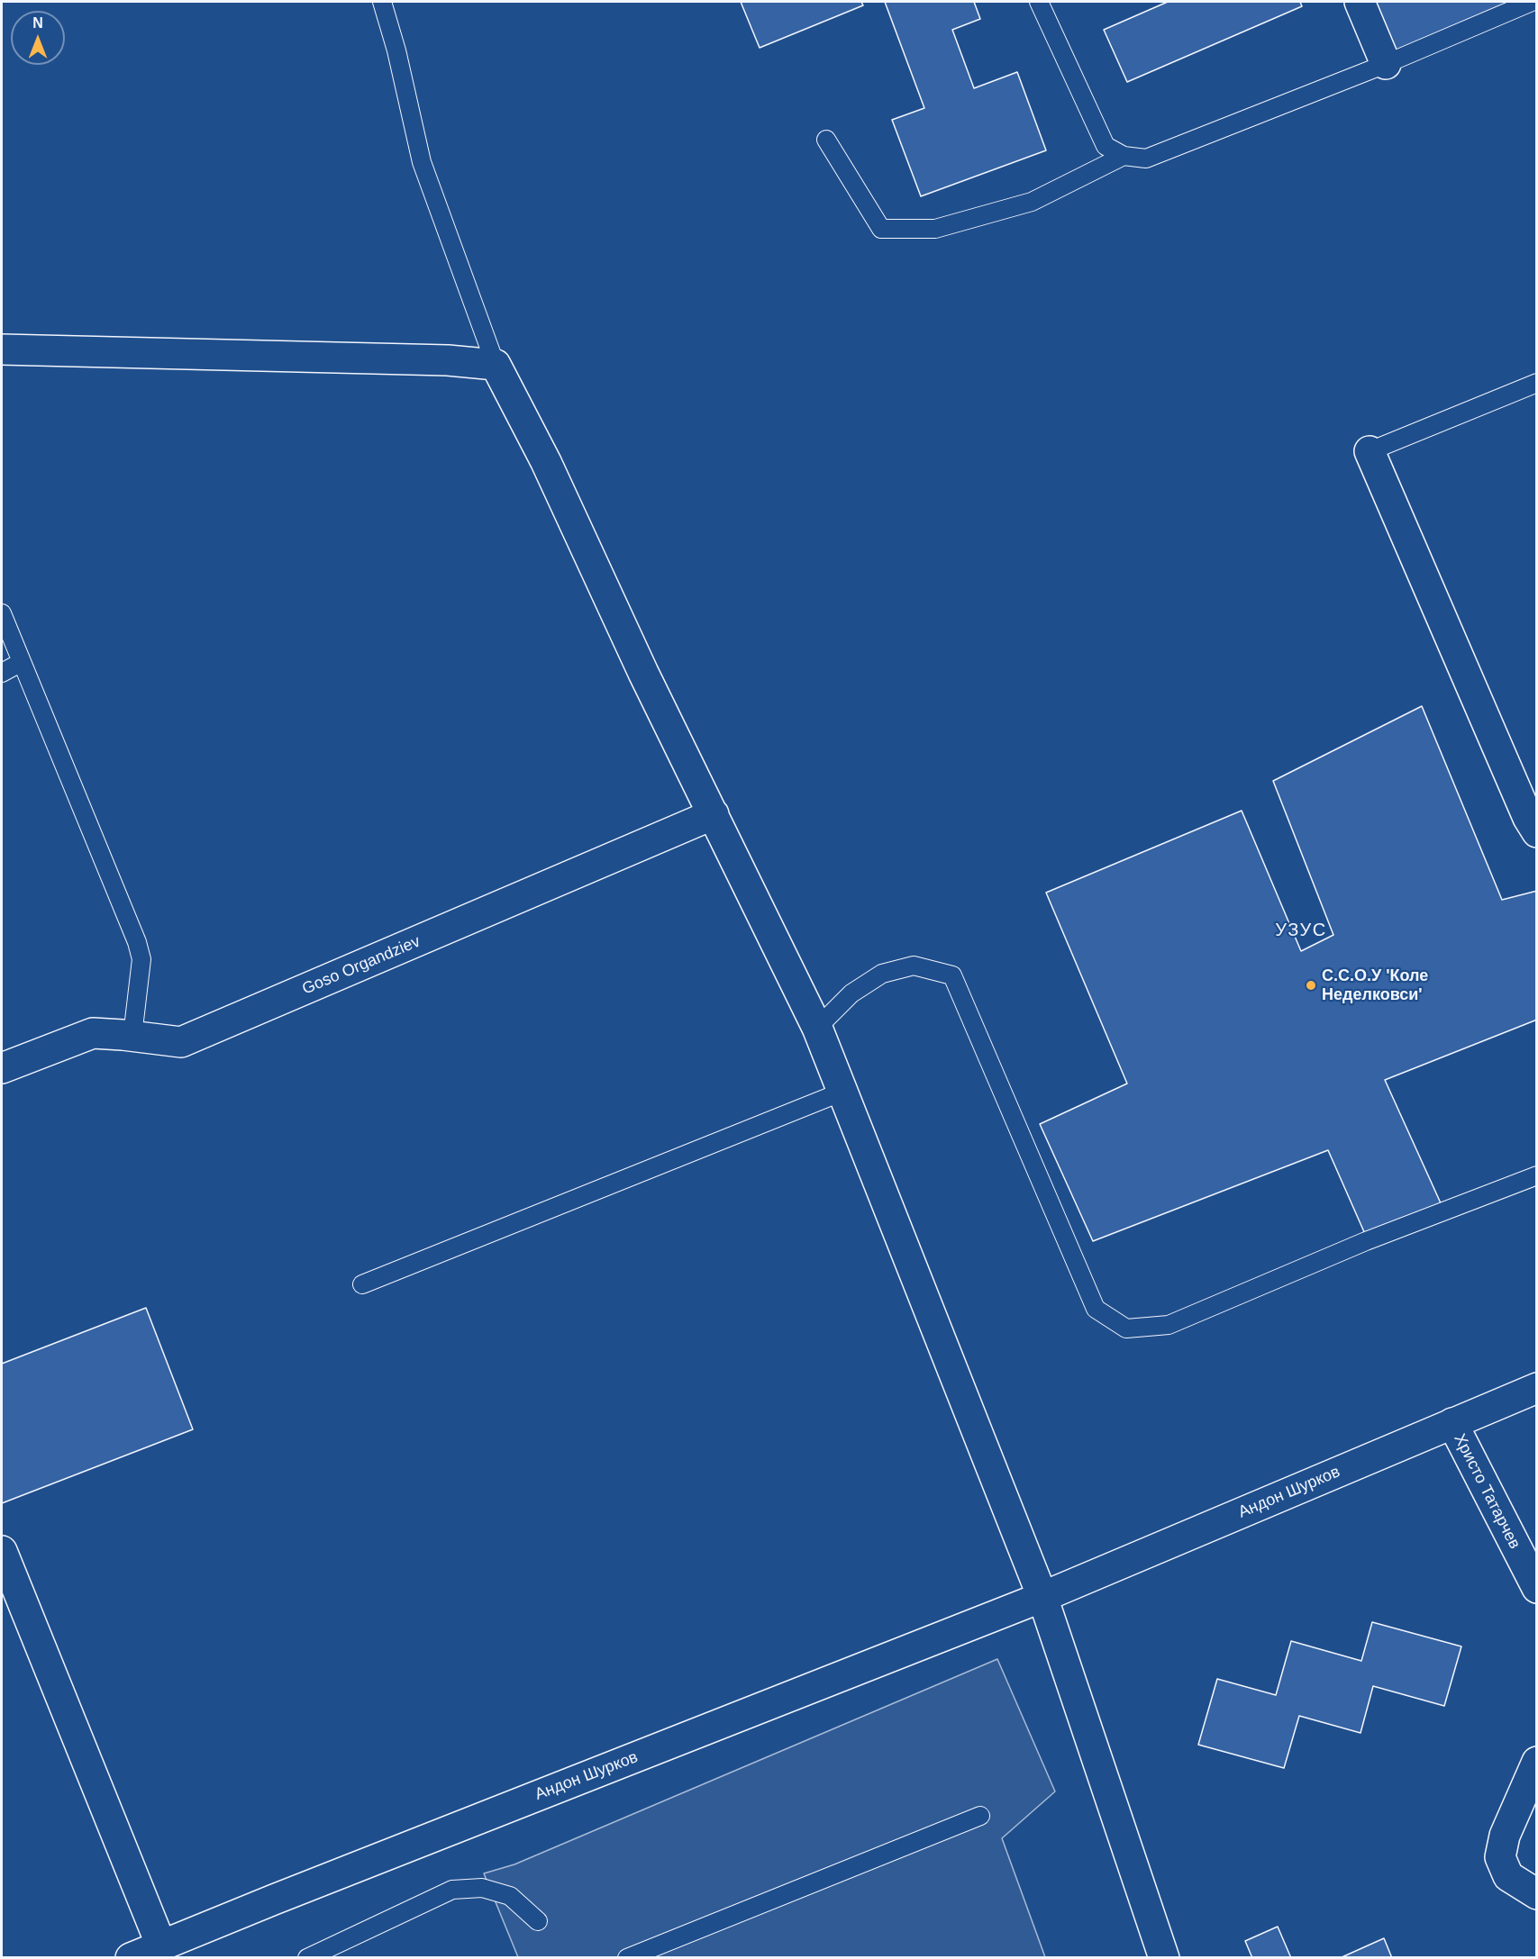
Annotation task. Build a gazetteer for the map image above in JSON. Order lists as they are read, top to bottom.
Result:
{
  "streets": {
    "street": ["Goso Organdziev", "Христо Татарчев", "Андон Шурков"]
  },
  "crossings": [
    ["Христо Татарчев", "Андон Шурков"]
  ],
  "districts": ["УЗУС"],
  "places": ["С.С.О.У 'Коле Неделковси'"],
  "north": "top"
}
